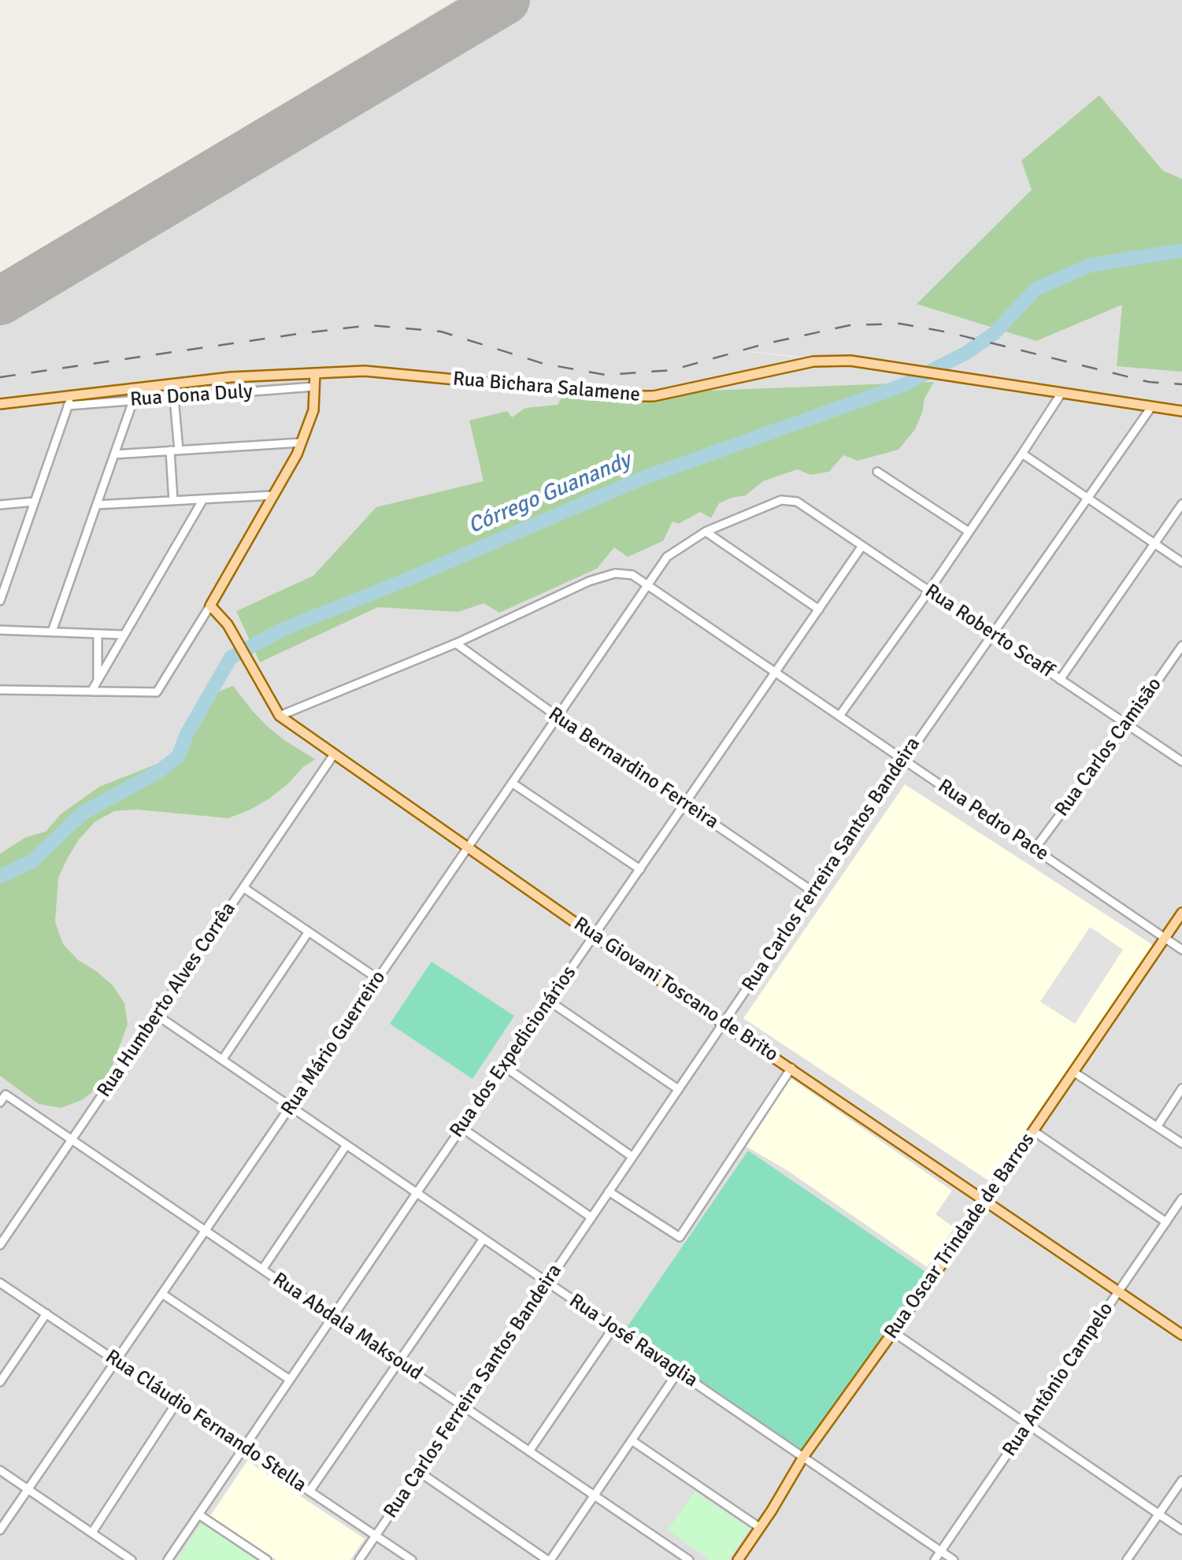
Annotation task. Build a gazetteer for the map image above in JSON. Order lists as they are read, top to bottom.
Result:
{
  "streets": {
    "main road": ["Rua Bichara Salamene", "Rua Giovani Toscano de Brito", "Rua Oscar Trindade de Barros"],
    "street": [
      "Rua Dona Duly",
      "Rua Roberto Scaff",
      "Rua Carlos Camisão",
      "Rua Bernardino Ferreira",
      "Rua Pedro Pace",
      "Rua Carlos Ferreira Santos Bandeira",
      "Rua Humberto Alves Corrêa",
      "Rua Mário Guerreiro",
      "Rua dos Expedicionários",
      "Rua Abdala Maksoud",
      "Rua José Ravaglia",
      "Rua Antônio Campelo",
      "Rua Cláudio Fernando Stella"
    ]
  },
  "crossings": [
    ["Rua Bichara Salamene", "Rua Dona Duly"],
    ["Rua Bichara Salamene", "Rua Carlos Ferreira Santos Bandeira"],
    ["Rua Roberto Scaff", "Rua Carlos Camisão"],
    ["Rua Roberto Scaff", "Rua Carlos Ferreira Santos Bandeira"],
    ["Rua Roberto Scaff", "Rua Mário Guerreiro"],
    ["Rua Roberto Scaff", "Rua dos Expedicionários"],
    ["Rua Carlos Camisão", "Rua Pedro Pace"],
    ["Rua Bernardino Ferreira", "Rua Pedro Pace"],
    ["Rua Bernardino Ferreira", "Rua Carlos Ferreira Santos Bandeira"],
    ["Rua Bernardino Ferreira", "Rua Mário Guerreiro"],
    ["Rua Bernardino Ferreira", "Rua dos Expedicionários"],
    ["Rua Pedro Pace", "Rua Carlos Ferreira Santos Bandeira"],
    ["Rua Pedro Pace", "Rua Giovani Toscano de Brito"],
    ["Rua Pedro Pace", "Rua Mário Guerreiro"],
    ["Rua Pedro Pace", "Rua dos Expedicionários"],
    ["Rua Pedro Pace", "Rua Oscar Trindade de Barros"],
    ["Rua Carlos Ferreira Santos Bandeira", "Rua Giovani Toscano de Brito"],
    ["Rua Carlos Ferreira Santos Bandeira", "Rua Abdala Maksoud"],
    ["Rua Carlos Ferreira Santos Bandeira", "Rua José Ravaglia"],
    ["Rua Carlos Ferreira Santos Bandeira", "Rua Cláudio Fernando Stella"],
    ["Rua Giovani Toscano de Brito", "Rua Humberto Alves Corrêa"],
    ["Rua Giovani Toscano de Brito", "Rua Mário Guerreiro"],
    ["Rua Giovani Toscano de Brito", "Rua dos Expedicionários"],
    ["Rua Giovani Toscano de Brito", "Rua Oscar Trindade de Barros"],
    ["Rua Giovani Toscano de Brito", "Rua Antônio Campelo"],
    ["Rua Humberto Alves Corrêa", "Rua Abdala Maksoud"],
    ["Rua Humberto Alves Corrêa", "Rua José Ravaglia"],
    ["Rua Mário Guerreiro", "Rua Abdala Maksoud"],
    ["Rua Mário Guerreiro", "Rua José Ravaglia"],
    ["Rua Mário Guerreiro", "Rua Cláudio Fernando Stella"],
    ["Rua dos Expedicionários", "Rua Abdala Maksoud"],
    ["Rua dos Expedicionários", "Rua José Ravaglia"],
    ["Rua dos Expedicionários", "Rua Cláudio Fernando Stella"],
    ["Rua Oscar Trindade de Barros", "Rua José Ravaglia"],
    ["Rua José Ravaglia", "Rua Antônio Campelo"]
  ],
  "water": ["Córrego Guanandy"]
}
